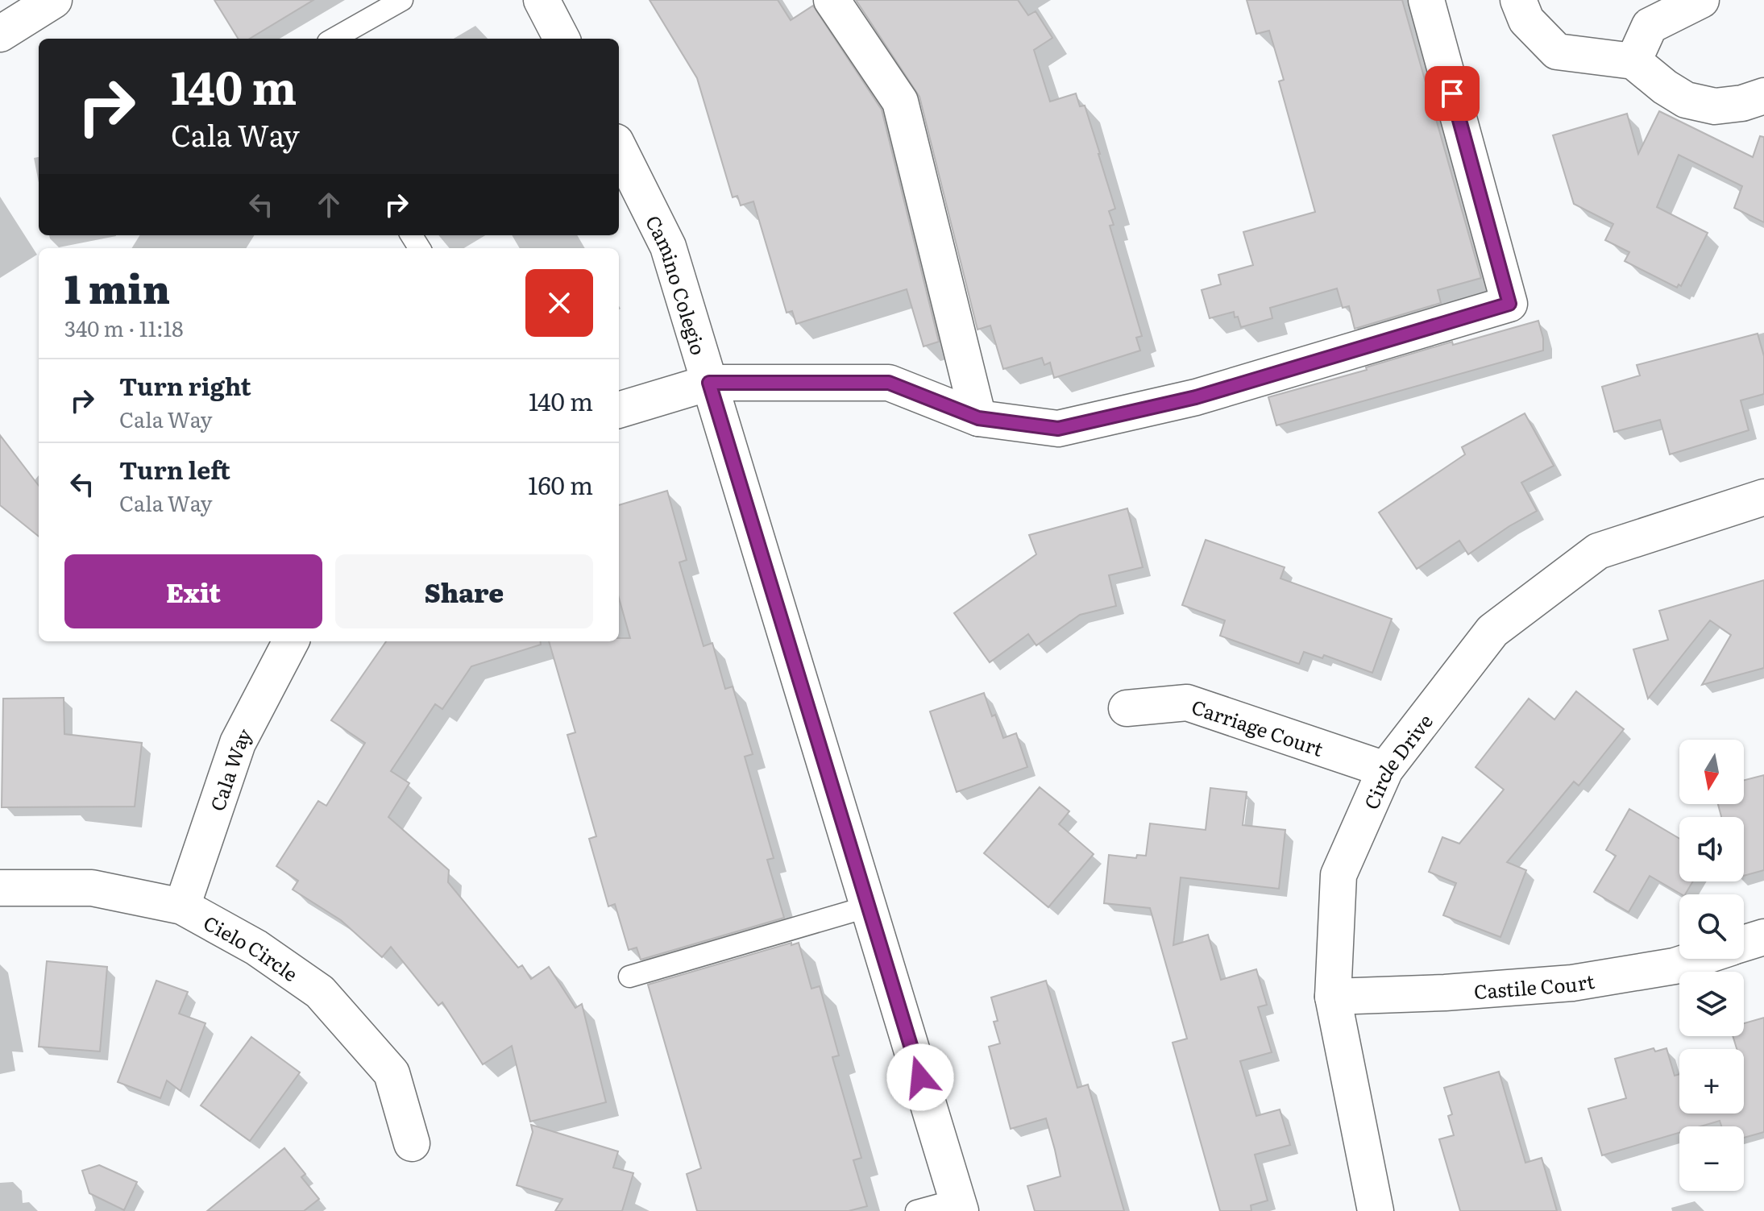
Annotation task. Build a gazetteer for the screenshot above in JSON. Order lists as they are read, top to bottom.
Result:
{
  "streets": {
    "street": [
      "Camino Colegio",
      "Carriage Court",
      "Circle Drive",
      "Cala Way",
      "Cielo Circle",
      "Castile Court"
    ]
  },
  "crossings": [
    ["Carriage Court", "Circle Drive"],
    ["Circle Drive", "Castile Court"],
    ["Cala Way", "Cielo Circle"]
  ],
  "north": "bottom",
  "page": {
    "turn": ["140 m", "Cala Way"],
    "heading": ["1 min", "340 m · 11:18"],
    "list": [
      {
        "name": "Turn right",
        "note": "Cala Way",
        "value": "140 m"
      },
      {
        "name": "Turn left",
        "note": "Cala Way",
        "value": "160 m"
      }
    ],
    "buttons": ["Exit", "Share"],
    "map_buttons": ["+", "−"]
  }
}
